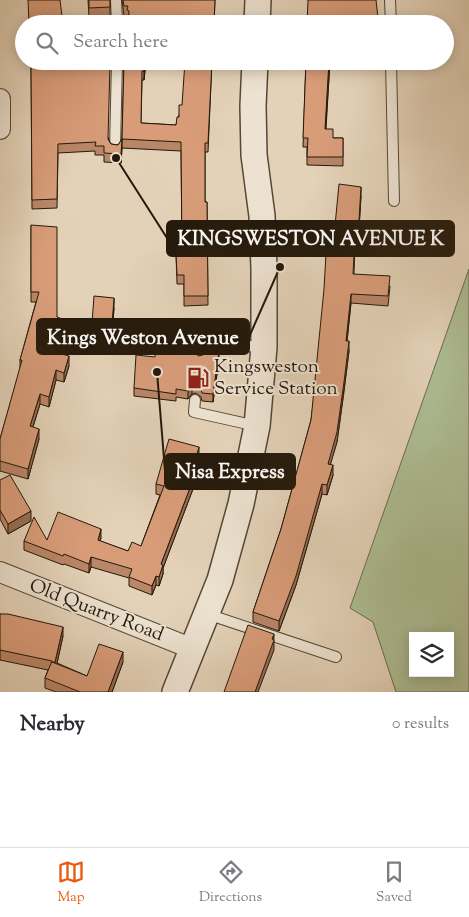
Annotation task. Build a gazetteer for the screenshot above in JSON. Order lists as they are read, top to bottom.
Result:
{
  "streets": {
    "street": ["Old Quarry Road"]
  },
  "places": {
    "other": ["KINGSWESTON AVENUE K", "Kings Weston Avenue", "Nisa Express"],
    "fuel station": ["Kingsweston Service Station"]
  },
  "page": {
    "search": "Search here",
    "heading": ["Nearby", "0 results"],
    "nav": ["Map", "Directions", "Saved"]
  }
}
